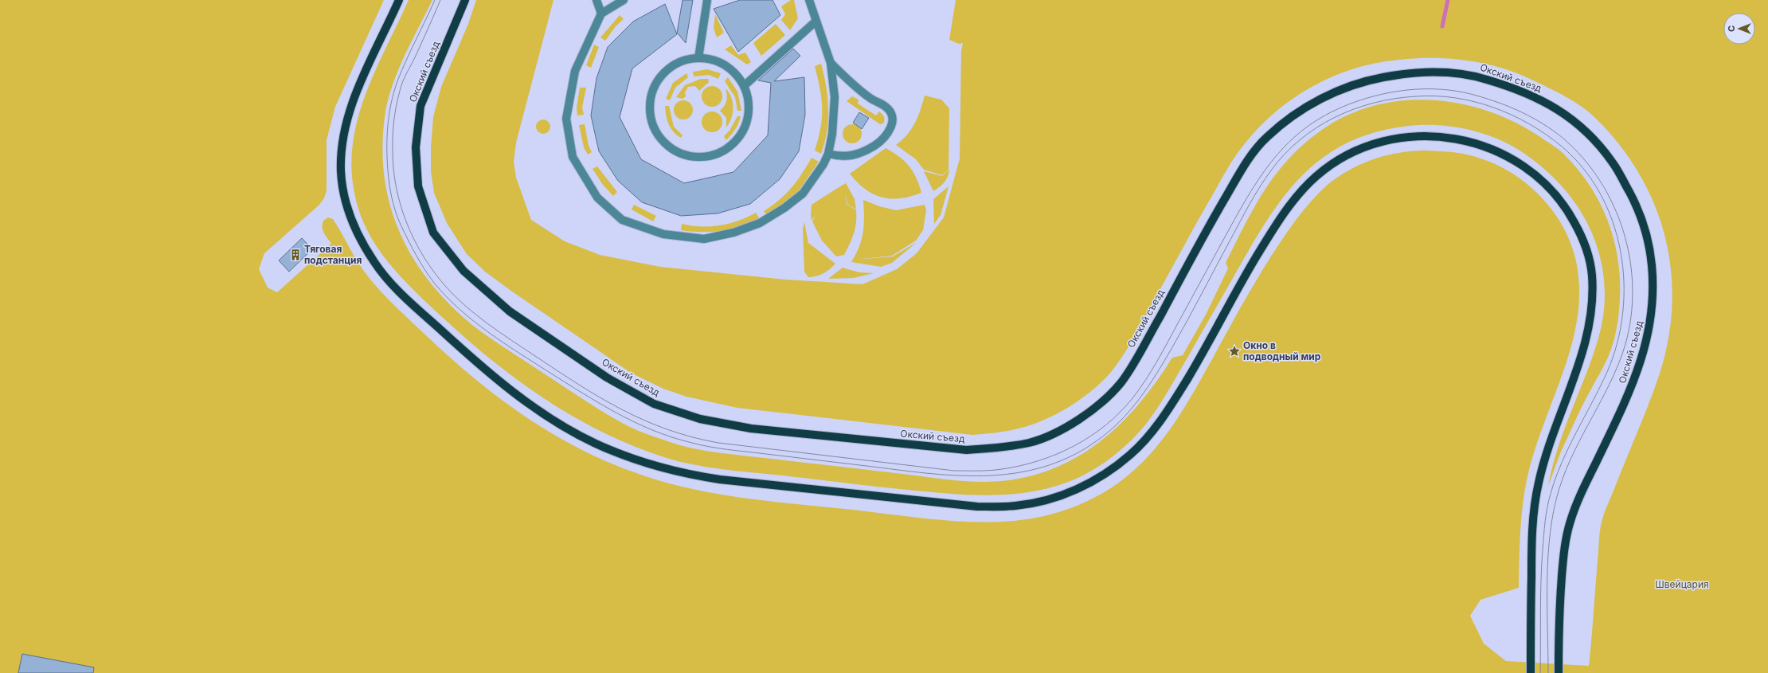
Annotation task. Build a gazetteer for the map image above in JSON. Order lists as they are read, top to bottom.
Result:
{
  "streets": {
    "main road": ["Окский съезд"]
  },
  "parks": ["Швейцария"],
  "places": {
    "building": ["Тяговая подстанция"],
    "place": ["Окно в подводный мир"]
  },
  "north": "left"
}
